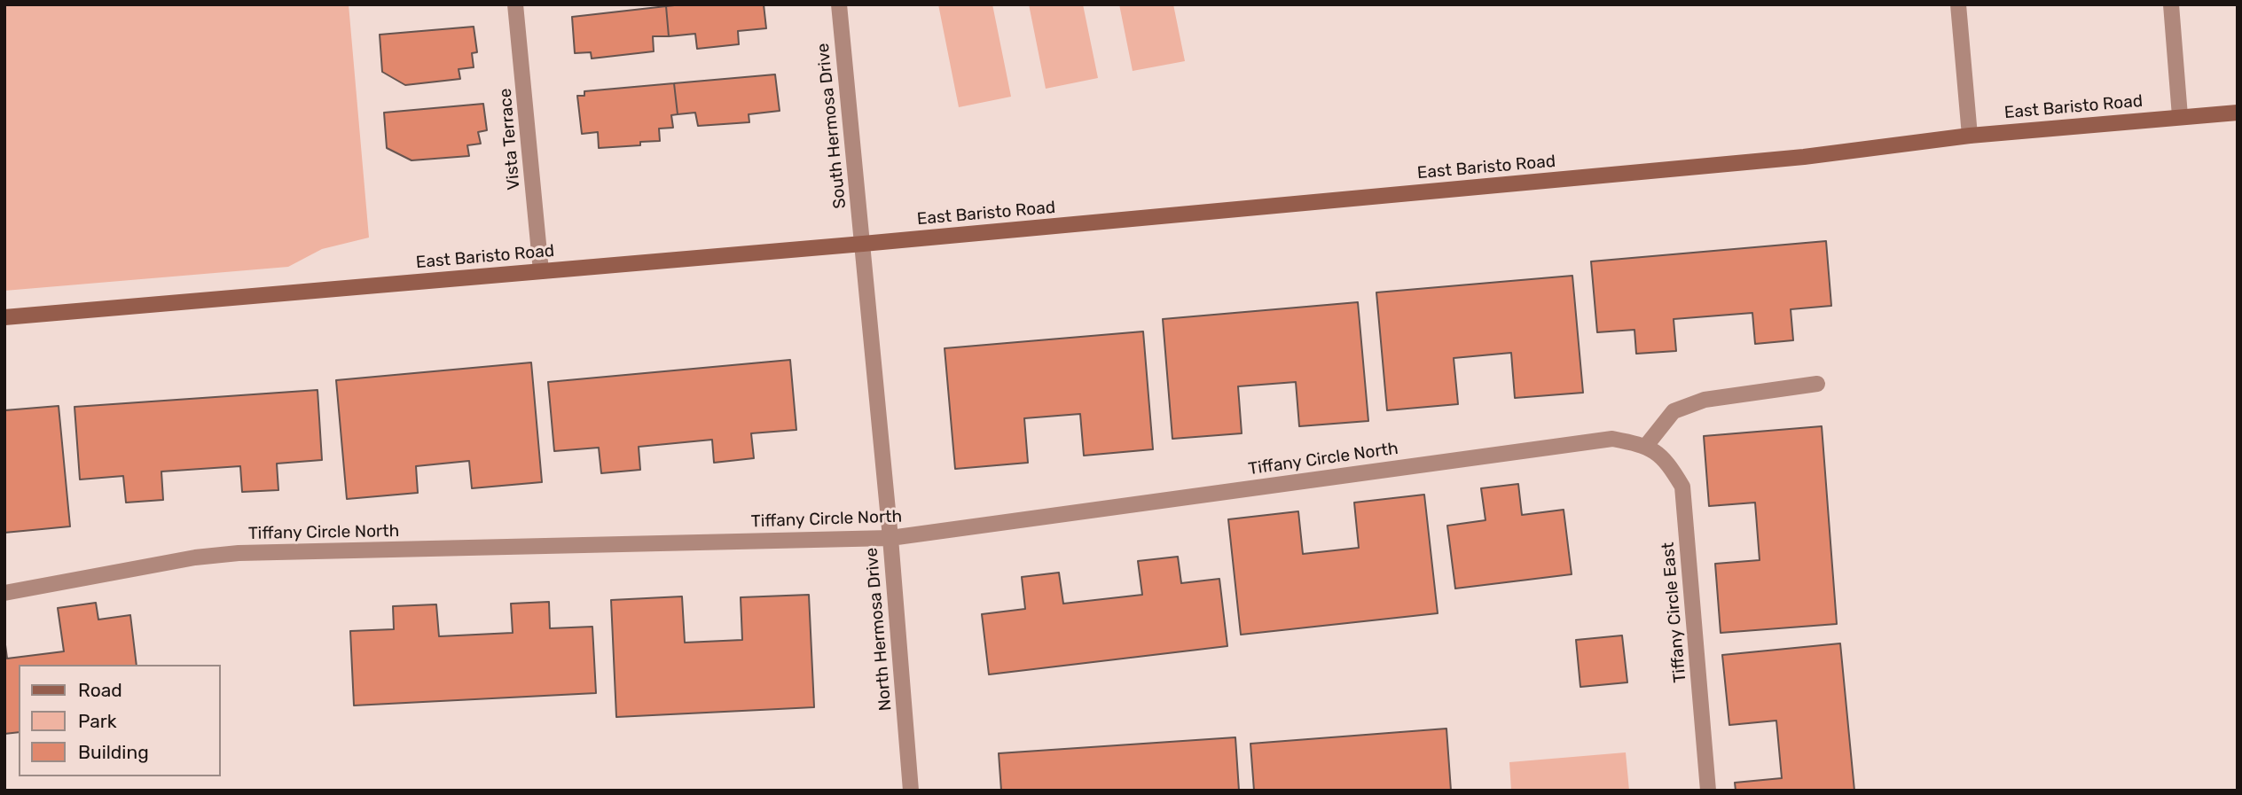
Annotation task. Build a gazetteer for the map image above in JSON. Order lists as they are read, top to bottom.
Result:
{
  "streets": {
    "street": [
      "East Baristo Road",
      "South Hermosa Drive",
      "Vista Terrace",
      "Tiffany Circle North",
      "Tiffany Circle East",
      "North Hermosa Drive"
    ]
  },
  "crossings": [
    ["East Baristo Road", "South Hermosa Drive"],
    ["East Baristo Road", "Vista Terrace"],
    ["East Baristo Road", "North Hermosa Drive"],
    ["South Hermosa Drive", "North Hermosa Drive"],
    ["Tiffany Circle North", "Tiffany Circle East"],
    ["Tiffany Circle North", "North Hermosa Drive"]
  ],
  "legend": ["Road", "Park", "Building"]
}
